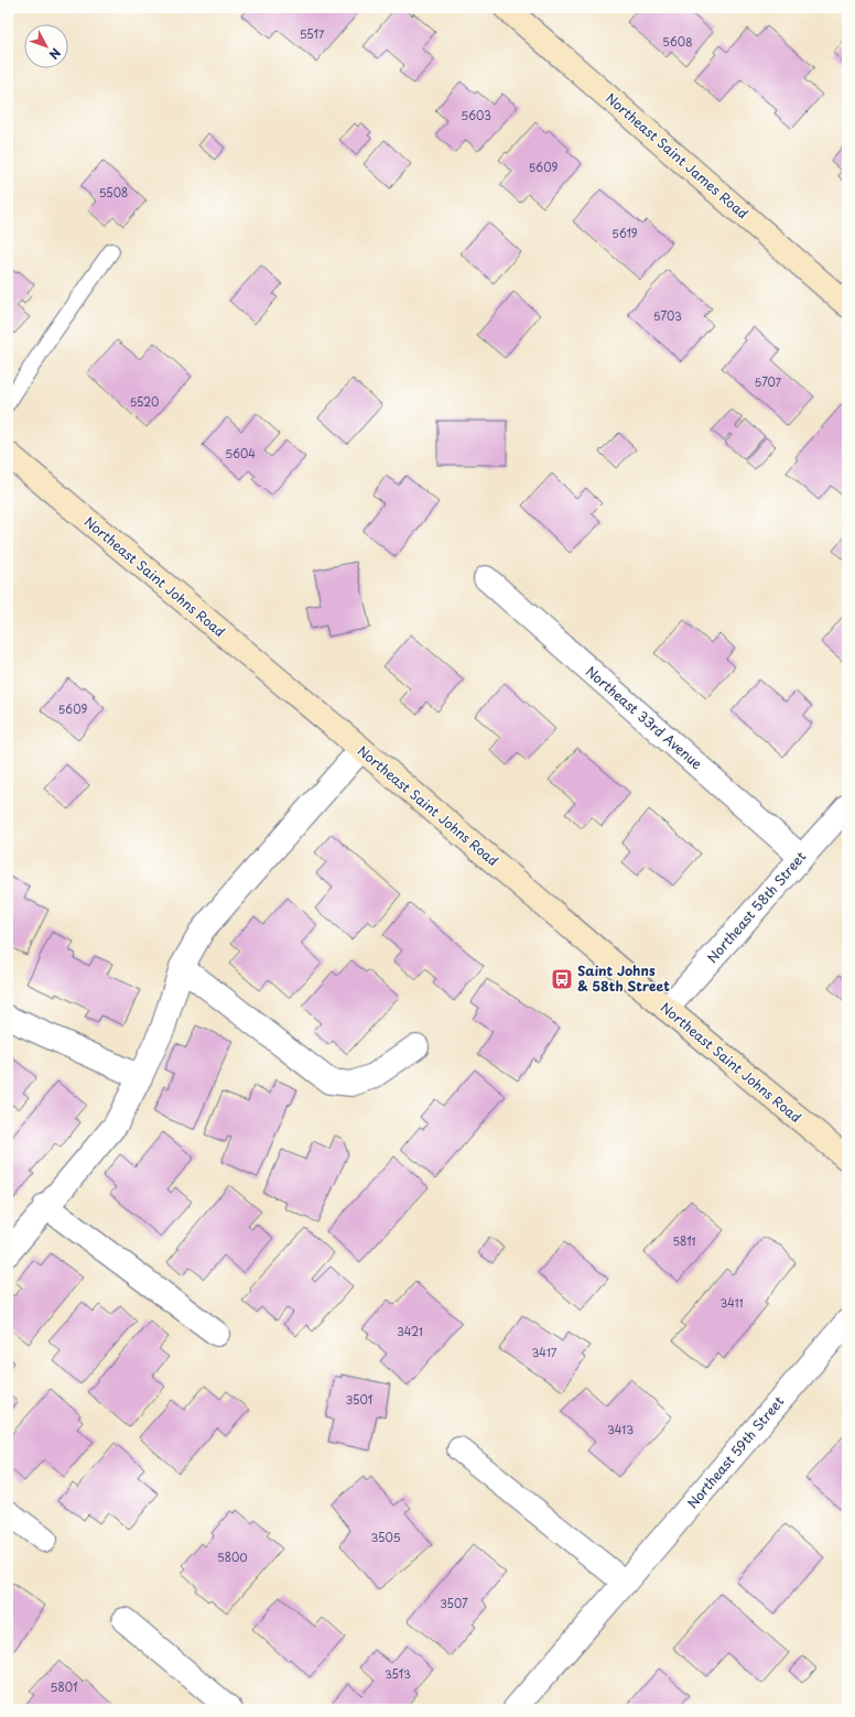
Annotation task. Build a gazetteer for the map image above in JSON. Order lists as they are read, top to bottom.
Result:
{
  "streets": {
    "main road": ["Northeast Saint James Road", "Northeast Saint Johns Road"],
    "street": ["Northeast 33rd Avenue", "Northeast 58th Street", "Northeast 59th Street"]
  },
  "crossings": [
    ["Northeast Saint Johns Road", "Northeast 58th Street"],
    ["Northeast 33rd Avenue", "Northeast 58th Street"]
  ],
  "places": {
    "bus stop": ["Saint Johns & 58th Street"]
  },
  "house_numbers": [
    "5517",
    "5608",
    "5603",
    "5609",
    "5508",
    "5619",
    "5703",
    "5707",
    "5520",
    "5604",
    "5609",
    "5811",
    "3411",
    "3421",
    "3417",
    "3501",
    "3413",
    "3505",
    "5800",
    "3507",
    "3513",
    "5801"
  ],
  "north": "bottom right"
}
